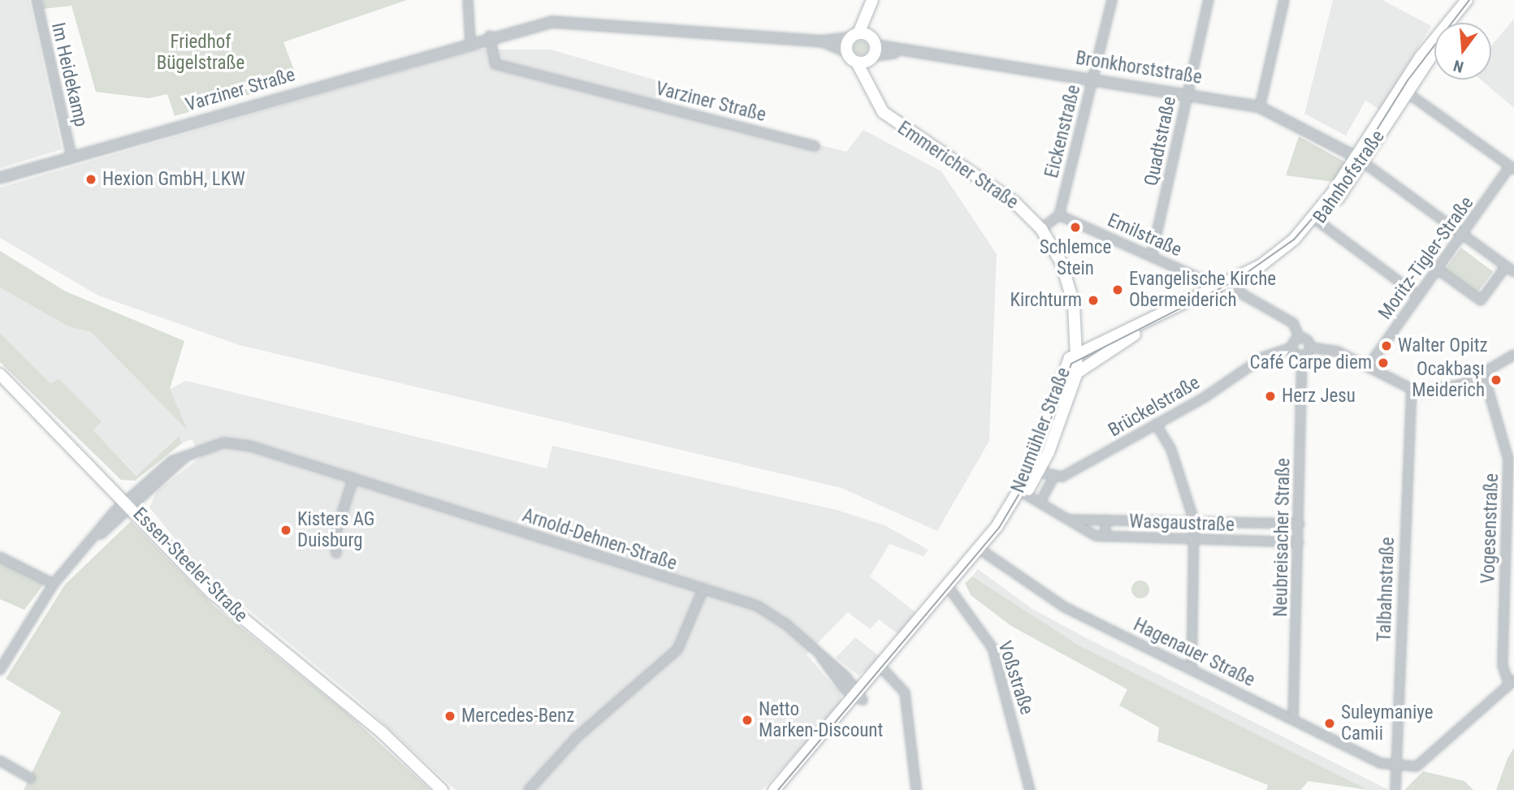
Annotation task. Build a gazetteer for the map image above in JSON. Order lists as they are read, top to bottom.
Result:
{
  "streets": {
    "main road": [
      "Emmericher Straße",
      "Bahnhofstraße",
      "Neumühler Straße",
      "Essen-Steeler-Straße"
    ],
    "street": [
      "Bronkhorststraße",
      "Im Heidekamp",
      "Varziner Straße",
      "Eickenstraße",
      "Quadtstraße",
      "Emilstraße",
      "Moritz-Tigler-Straße",
      "Brückelstraße",
      "Wasgaustraße",
      "Vogesenstraße",
      "Neubreisacher Straße",
      "Arnold-Dehnen-Straße",
      "Talbahnstraße",
      "Hagenauer Straße",
      "Voßstraße"
    ]
  },
  "crossings": [
    ["Bronkhorststraße", "Eickenstraße"],
    ["Bronkhorststraße", "Quadtstraße"],
    ["Bronkhorststraße", "Emmericher Straße"],
    ["Bronkhorststraße", "Bahnhofstraße"],
    ["Bronkhorststraße", "Moritz-Tigler-Straße"],
    ["Im Heidekamp", "Varziner Straße"],
    ["Eickenstraße", "Emilstraße"],
    ["Quadtstraße", "Emilstraße"],
    ["Emmericher Straße", "Bahnhofstraße"],
    ["Emmericher Straße", "Neumühler Straße"],
    ["Bahnhofstraße", "Emilstraße"],
    ["Bahnhofstraße", "Neumühler Straße"],
    ["Neumühler Straße", "Wasgaustraße"],
    ["Neumühler Straße", "Arnold-Dehnen-Straße"],
    ["Neumühler Straße", "Hagenauer Straße"],
    ["Neumühler Straße", "Voßstraße"],
    ["Wasgaustraße", "Neubreisacher Straße"],
    ["Neubreisacher Straße", "Hagenauer Straße"],
    ["Arnold-Dehnen-Straße", "Essen-Steeler-Straße"],
    ["Talbahnstraße", "Hagenauer Straße"]
  ],
  "parks": ["Friedhof Bügelstraße"],
  "places": [
    "Hexion GmbH, LKW",
    "Schlemce Stein",
    "Evangelische Kirche Obermeiderich",
    "Kirchturm",
    "Walter Opitz",
    "Café Carpe diem",
    "Ocakbaşı Meiderich",
    "Herz Jesu",
    "Kisters AG Duisburg",
    "Mercedes-Benz",
    "Netto Marken-Discount",
    "Suleymaniye Camii"
  ],
  "north": "bottom"
}
